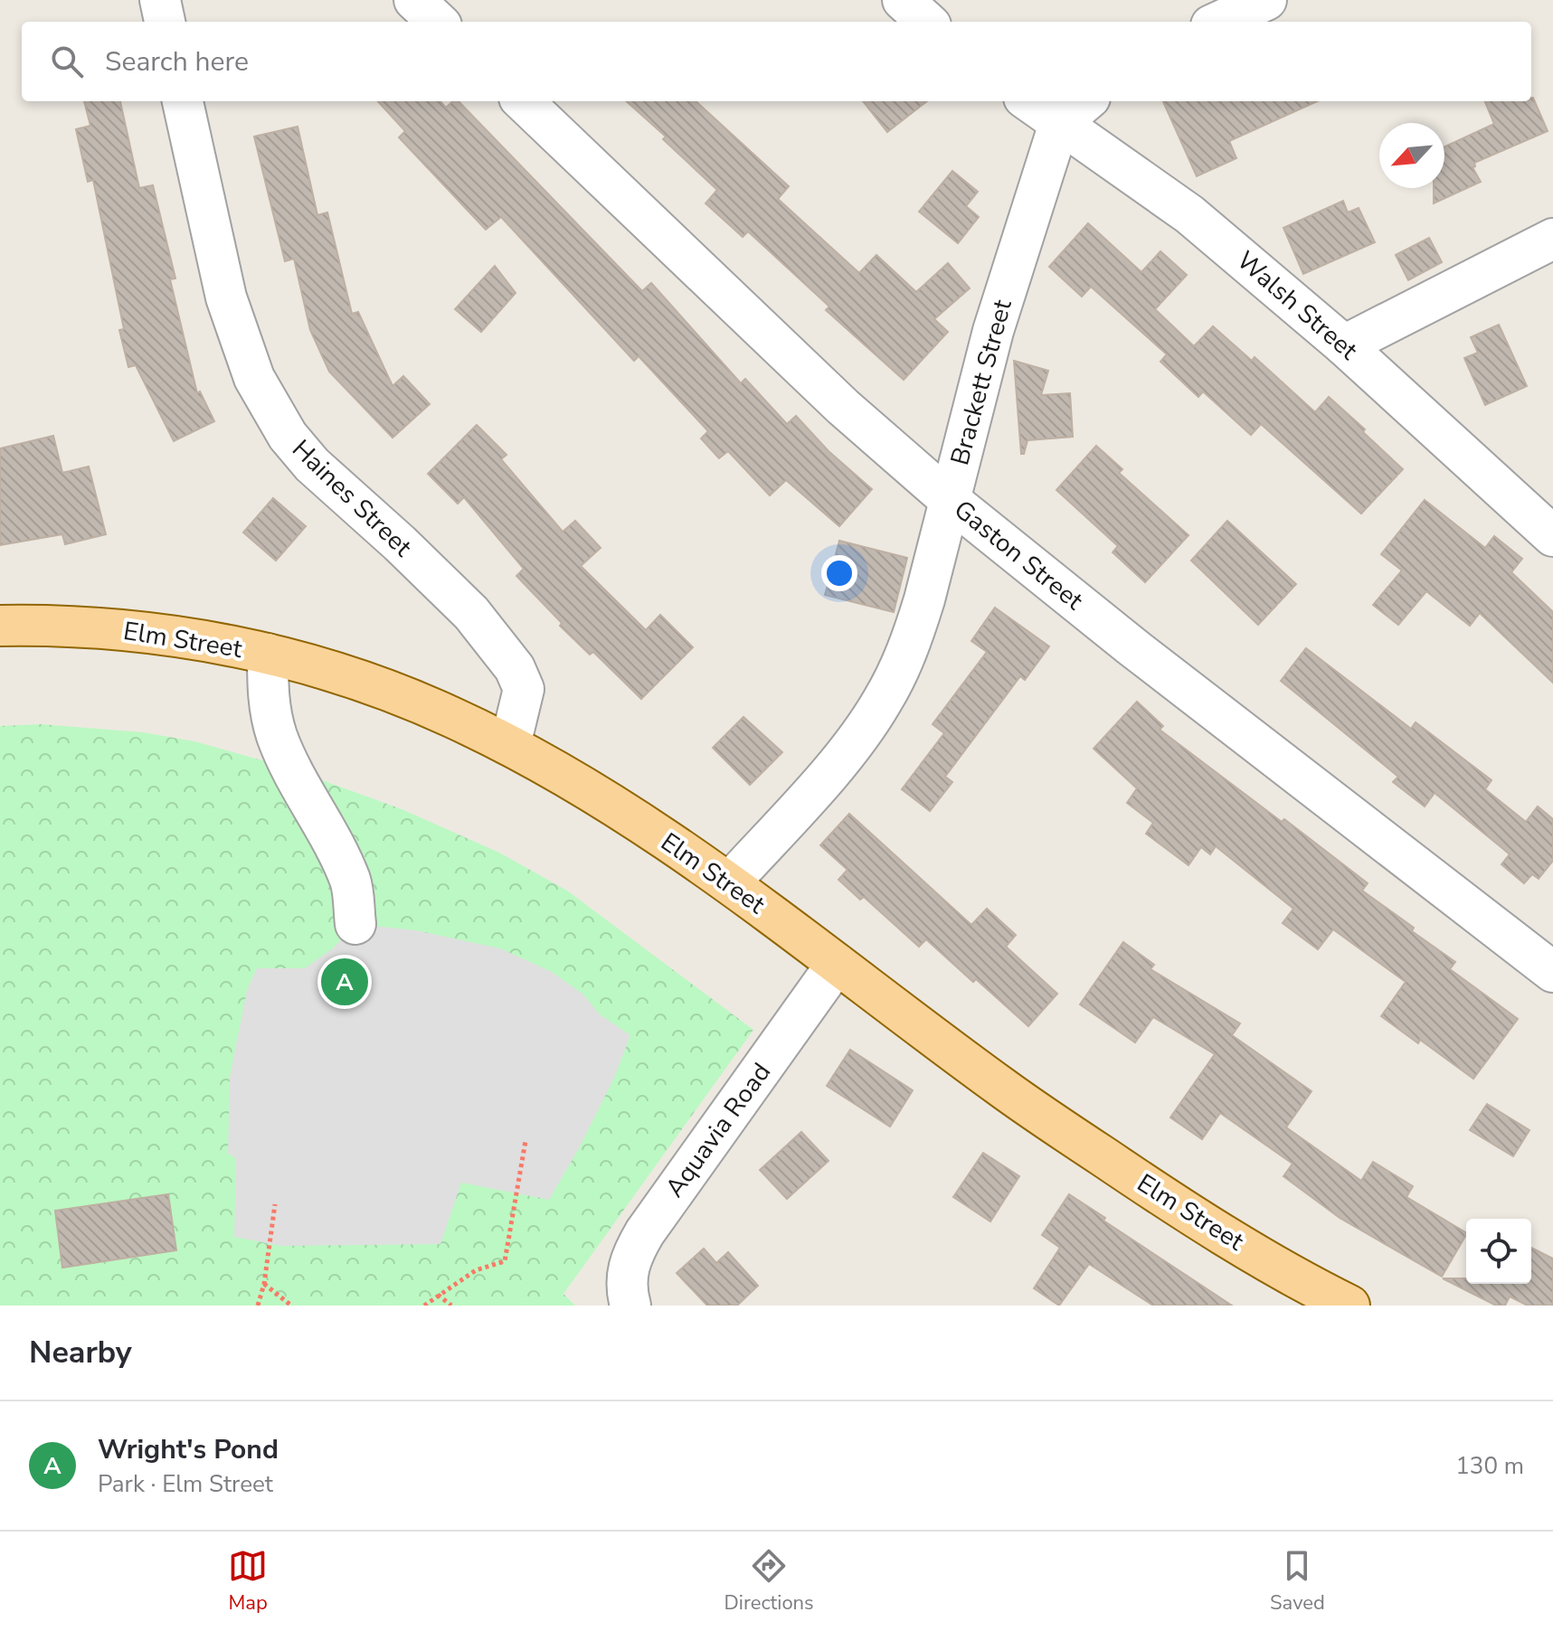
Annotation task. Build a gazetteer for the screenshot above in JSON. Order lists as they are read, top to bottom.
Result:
{
  "streets": {
    "main road": ["Elm Street"],
    "street": [
      "Walsh Street",
      "Brackett Street",
      "Haines Street",
      "Gaston Street",
      "Aquavia Road"
    ]
  },
  "crossings": [
    ["Walsh Street", "Brackett Street"],
    ["Brackett Street", "Gaston Street"],
    ["Brackett Street", "Elm Street"],
    ["Haines Street", "Elm Street"],
    ["Elm Street", "Aquavia Road"]
  ],
  "north": "bottom left",
  "page": {
    "search": "Search here",
    "pins": "A",
    "heading": "Nearby",
    "list": [
      {
        "mark": "A",
        "name": "Wright's Pond",
        "note": "Park · Elm Street",
        "value": "130 m"
      }
    ],
    "nav": ["Map", "Directions", "Saved"]
  }
}
